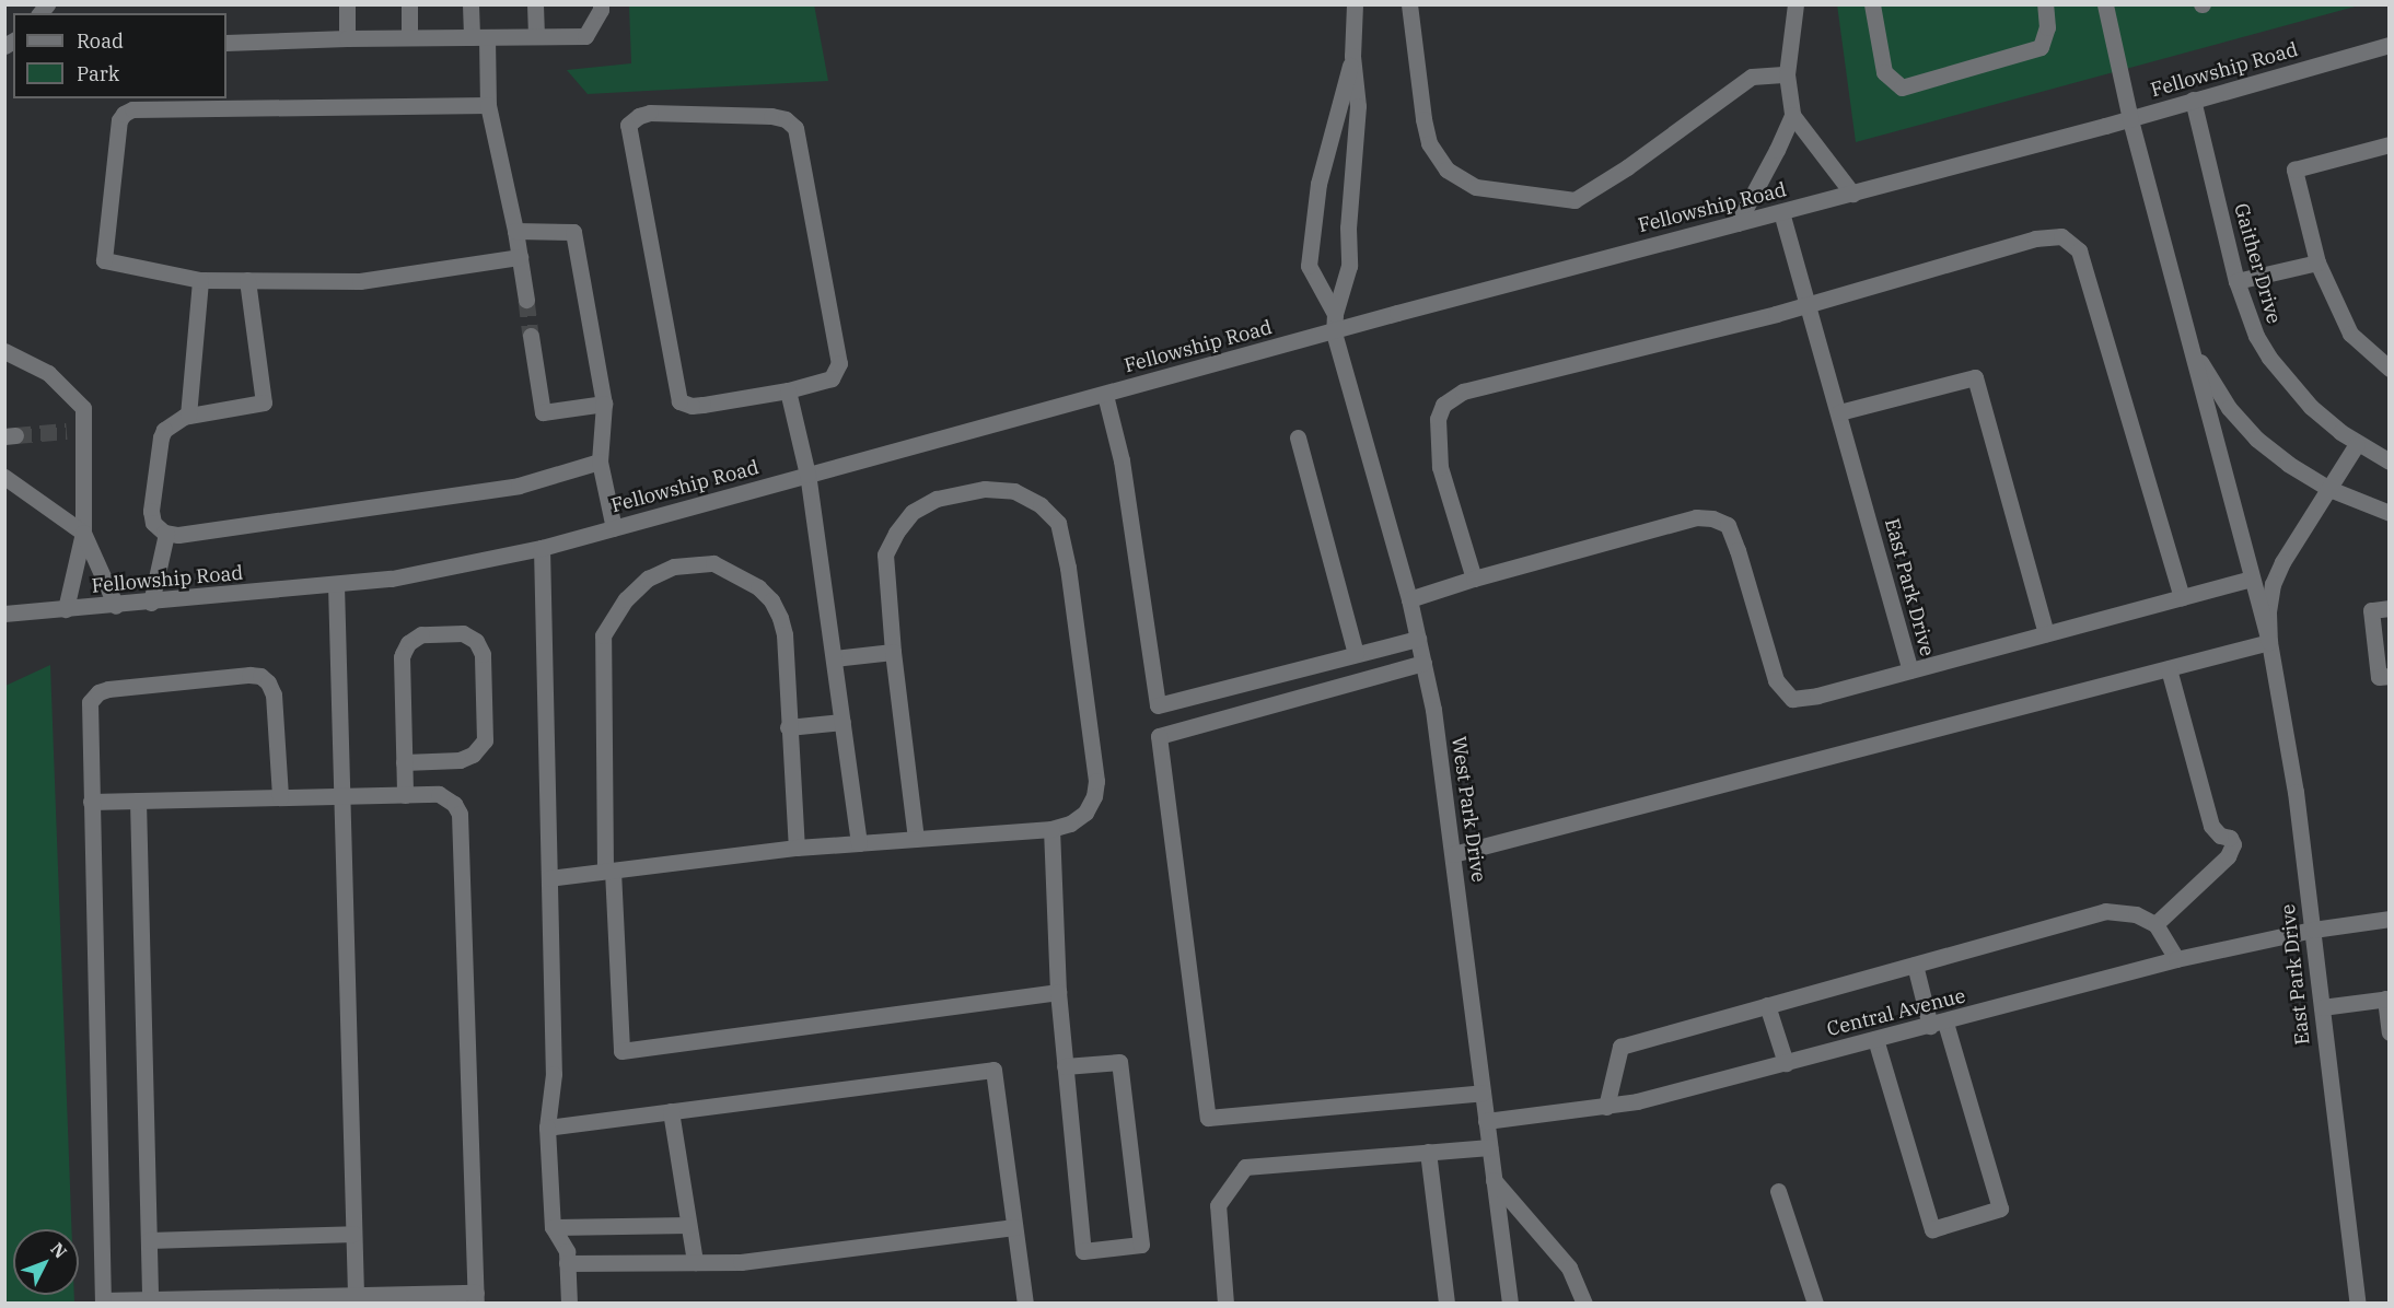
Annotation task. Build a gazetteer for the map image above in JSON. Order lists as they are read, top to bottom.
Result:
{
  "streets": {
    "street": [
      "Fellowship Road",
      "Gaither Drive",
      "East Park Drive",
      "West Park Drive",
      "Central Avenue"
    ]
  },
  "crossings": [
    ["Fellowship Road", "Gaither Drive"],
    ["Fellowship Road", "East Park Drive"],
    ["Fellowship Road", "West Park Drive"],
    ["Gaither Drive", "East Park Drive"],
    ["East Park Drive", "Central Avenue"],
    ["West Park Drive", "Central Avenue"]
  ],
  "legend": ["Road", "Park"],
  "north": "top right"
}
